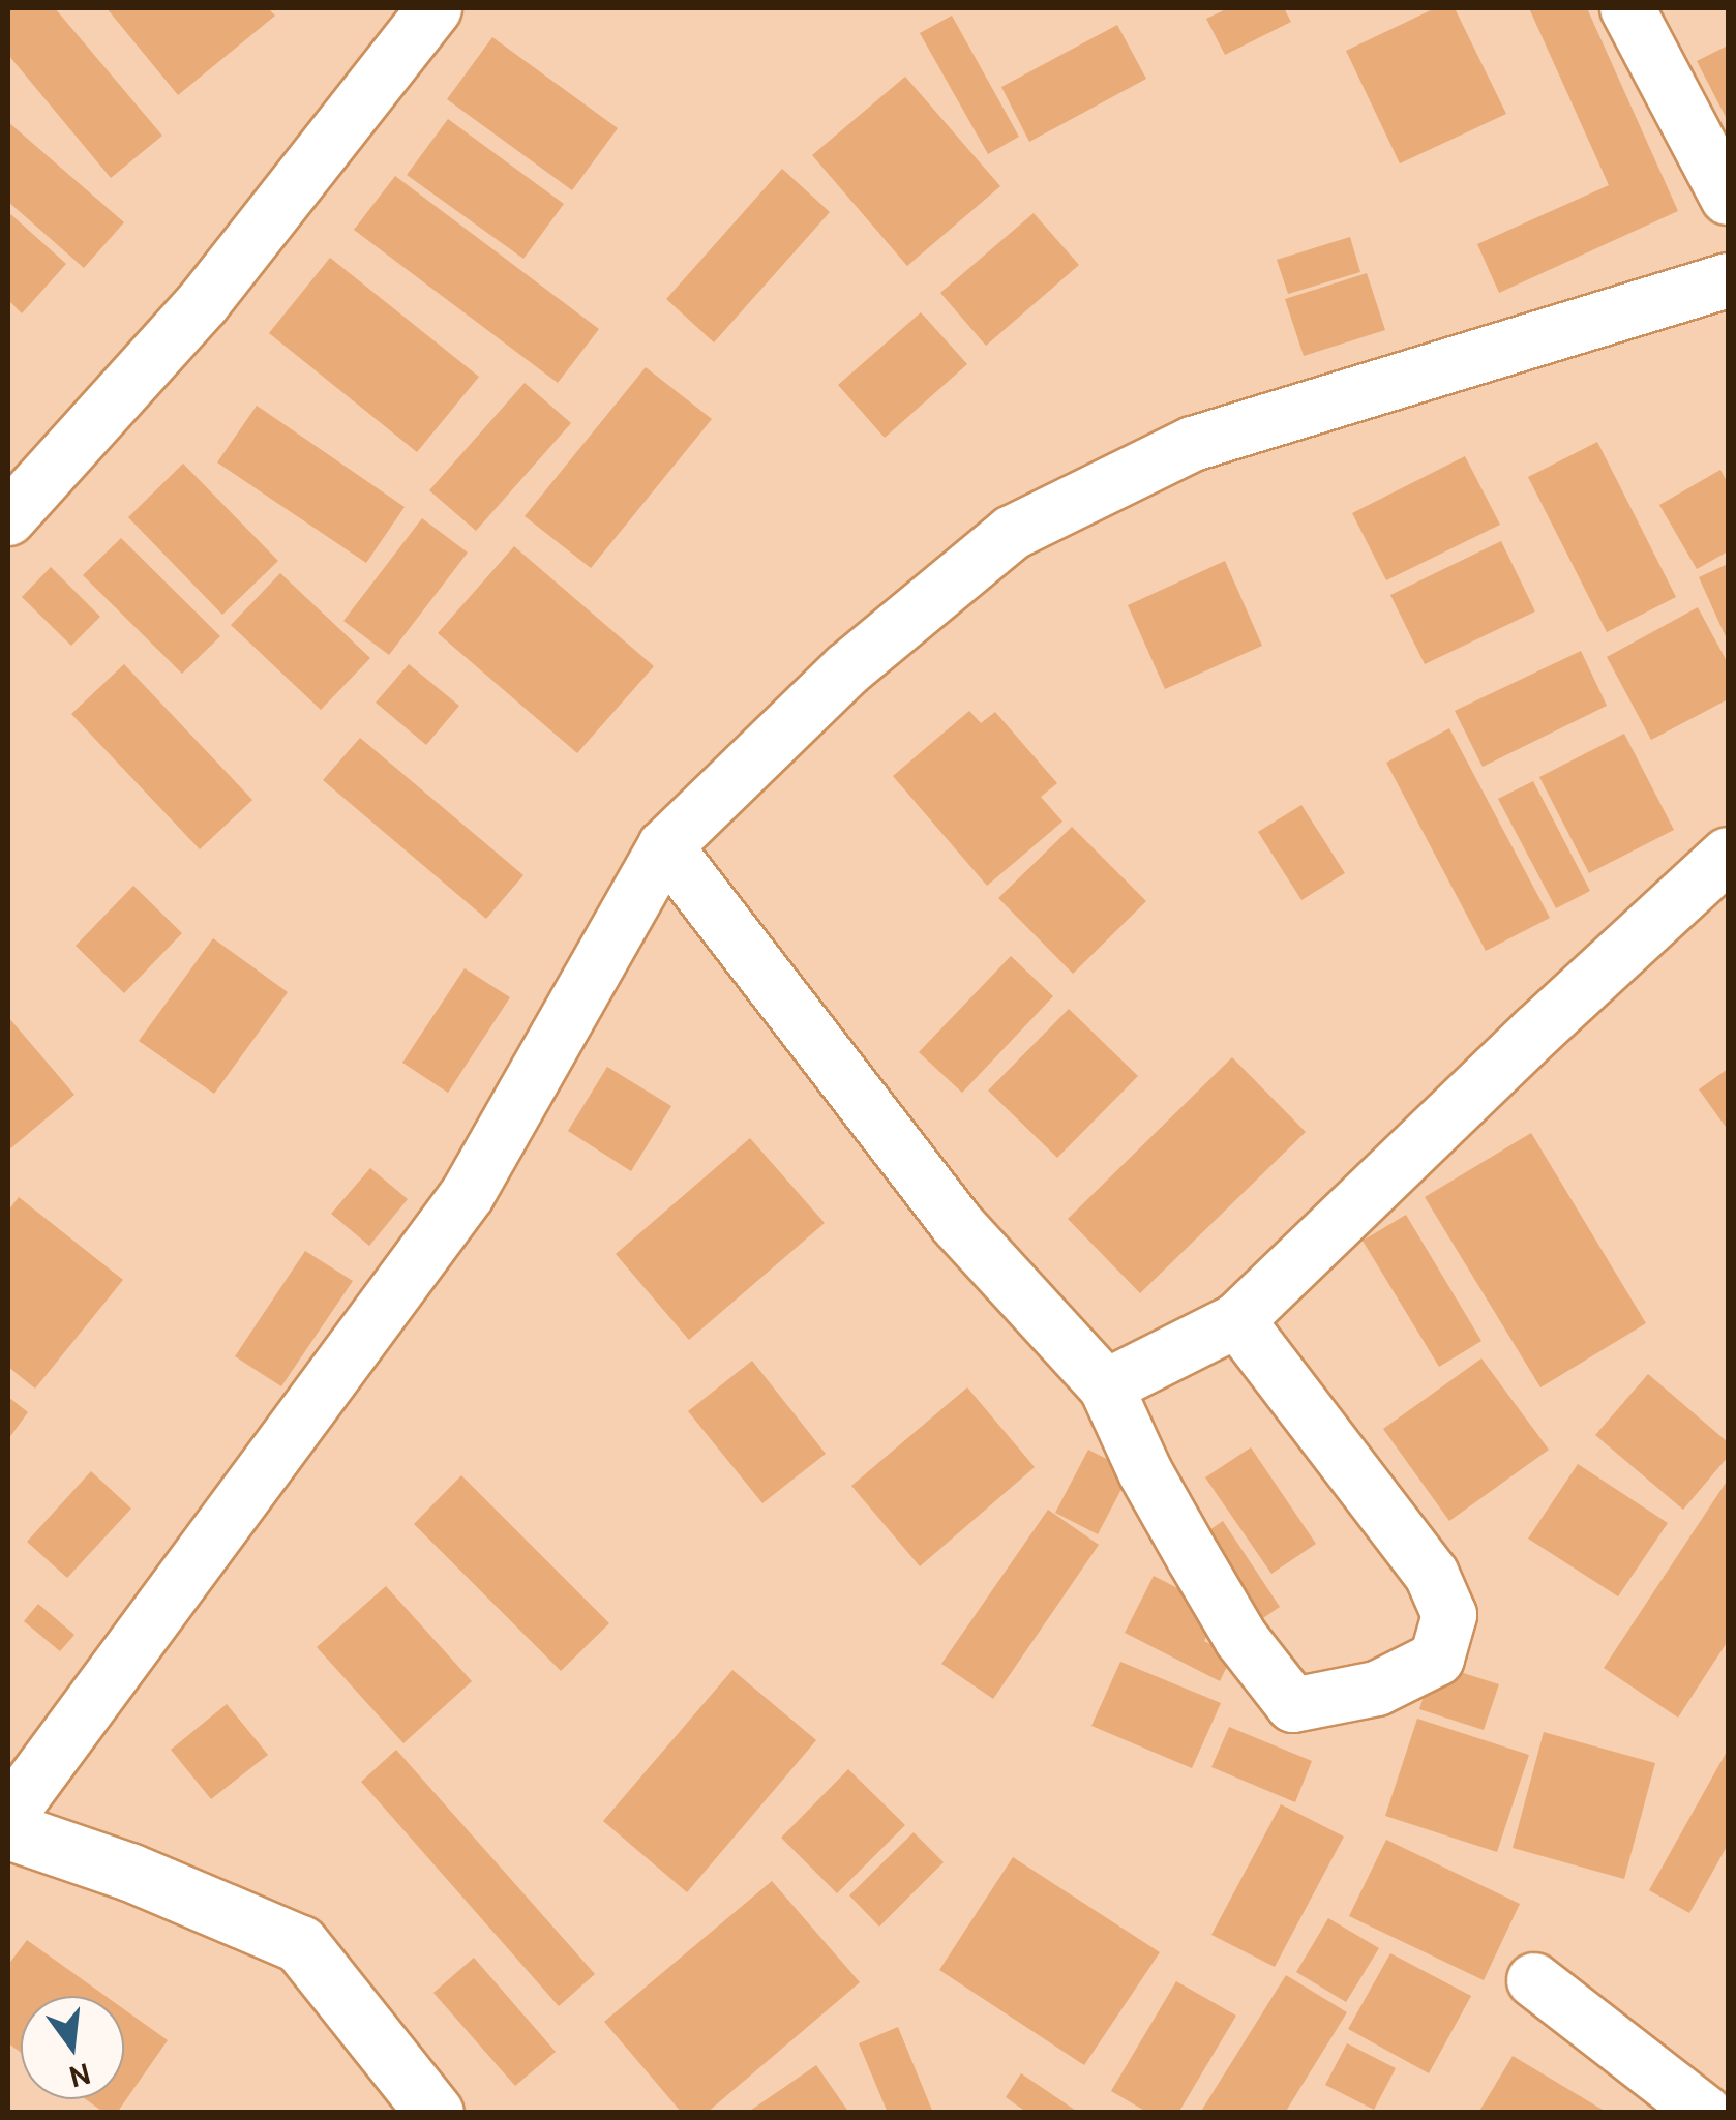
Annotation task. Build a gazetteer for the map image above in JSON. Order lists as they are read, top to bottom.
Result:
{
  "north": "bottom"
}
